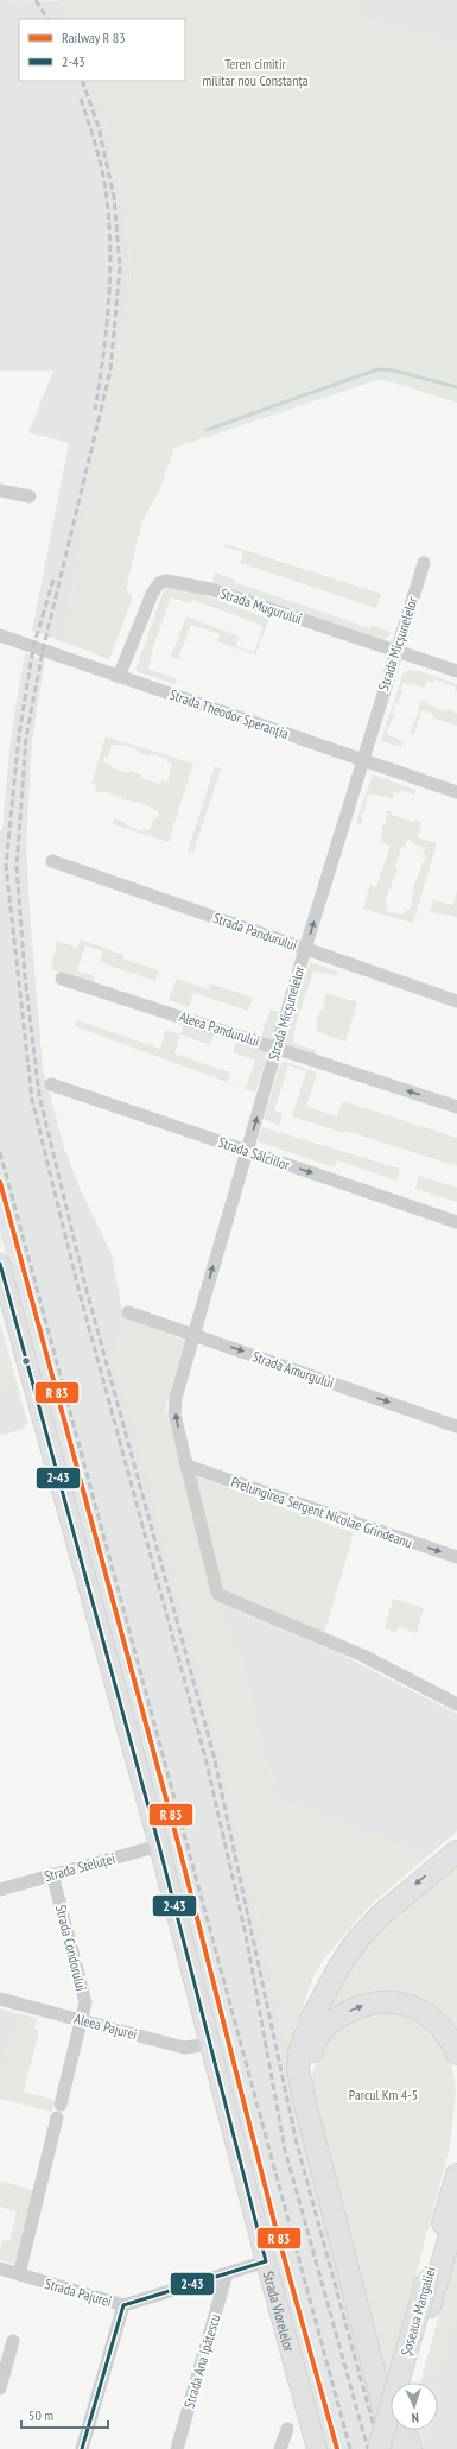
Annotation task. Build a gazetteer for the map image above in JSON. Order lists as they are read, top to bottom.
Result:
{
  "streets": {
    "main road": ["Șoseaua Mangaliei"],
    "street": [
      "Strada Mugurului",
      "Strada Micșunelelor",
      "Strada Theodor Speranția",
      "Strada Pandurului",
      "Aleea Pandurului",
      "Strada Sălciilor",
      "Strada Amurgului",
      "Prelungirea Sergent Nicolae Grindeanu",
      "Strada Steluței",
      "Strada Condorului",
      "Aleea Pajurei",
      "Strada Pajurei",
      "Strada Viorelelor",
      "Strada Ana Ipătescu"
    ]
  },
  "crossings": [
    ["Strada Mugurului", "Strada Micșunelelor"],
    ["Strada Mugurului", "Strada Theodor Speranția"],
    ["Strada Micșunelelor", "Strada Theodor Speranția"],
    ["Strada Micșunelelor", "Strada Pandurului"],
    ["Strada Micșunelelor", "Aleea Pandurului"],
    ["Strada Micșunelelor", "Strada Sălciilor"],
    ["Strada Micșunelelor", "Strada Amurgului"],
    ["Strada Micșunelelor", "Prelungirea Sergent Nicolae Grindeanu"],
    ["Strada Steluței", "Strada Condorului"],
    ["Strada Steluței", "Strada Viorelelor"],
    ["Strada Condorului", "Aleea Pajurei"],
    ["Strada Condorului", "Strada Pajurei"],
    ["Aleea Pajurei", "Strada Viorelelor"],
    ["Strada Pajurei", "Strada Viorelelor"],
    ["Strada Pajurei", "Strada Ana Ipătescu"]
  ],
  "one_way": [
    "Strada Micșunelelor",
    "Aleea Pandurului",
    "Strada Sălciilor",
    "Strada Amurgului",
    "Prelungirea Sergent Nicolae Grindeanu"
  ],
  "parks": ["Teren cimitir militar nou Constanța", "Parcul Km 4-5"],
  "lines": ["transit line 2-43"],
  "legend": ["Railway R 83", "2-43"],
  "scale_bar": "50 m",
  "north": "bottom"
}
